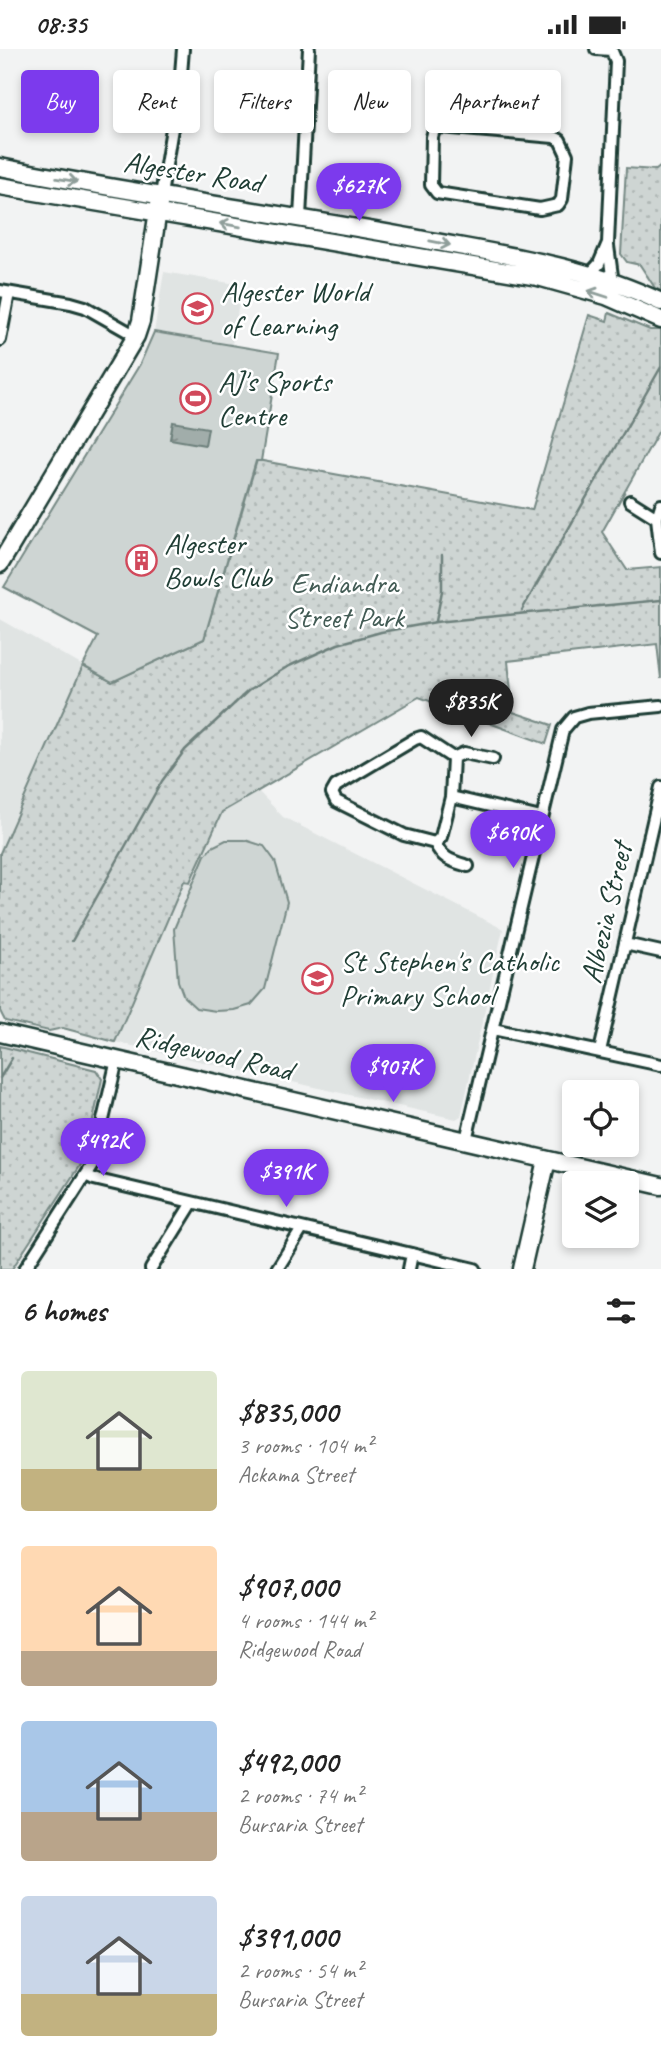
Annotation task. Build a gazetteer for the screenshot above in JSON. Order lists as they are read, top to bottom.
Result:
{
  "streets": {
    "main road": ["Algester Road", "Ridgewood Road"],
    "street": ["Albezia Street"]
  },
  "parks": ["Endiandra Street Park"],
  "places": {
    "school or university": ["Algester World of Learning", "St Stephen's Catholic Primary School"],
    "sports": ["AJ's Sports Centre"],
    "building": ["Algester Bowls Club"]
  },
  "page": {
    "status": "08:35",
    "chip": [
      "Buy",
      "Rent",
      "Filters",
      "New",
      "Apartment"
    ],
    "price": [
      "$627K",
      "$835K",
      "$690K",
      "$907K",
      "$492K",
      "$391K"
    ],
    "heading": "6 homes",
    "list": [
      {
        "name": "$835,000",
        "note": "3 rooms · 104 m² · Ackama Street"
      },
      {
        "name": "$907,000",
        "note": "4 rooms · 144 m² · Ridgewood Road"
      },
      {
        "name": "$492,000",
        "note": "2 rooms · 74 m² · Bursaria Street"
      },
      {
        "name": "$391,000",
        "note": "2 rooms · 54 m² · Bursaria Street"
      }
    ]
  }
}
